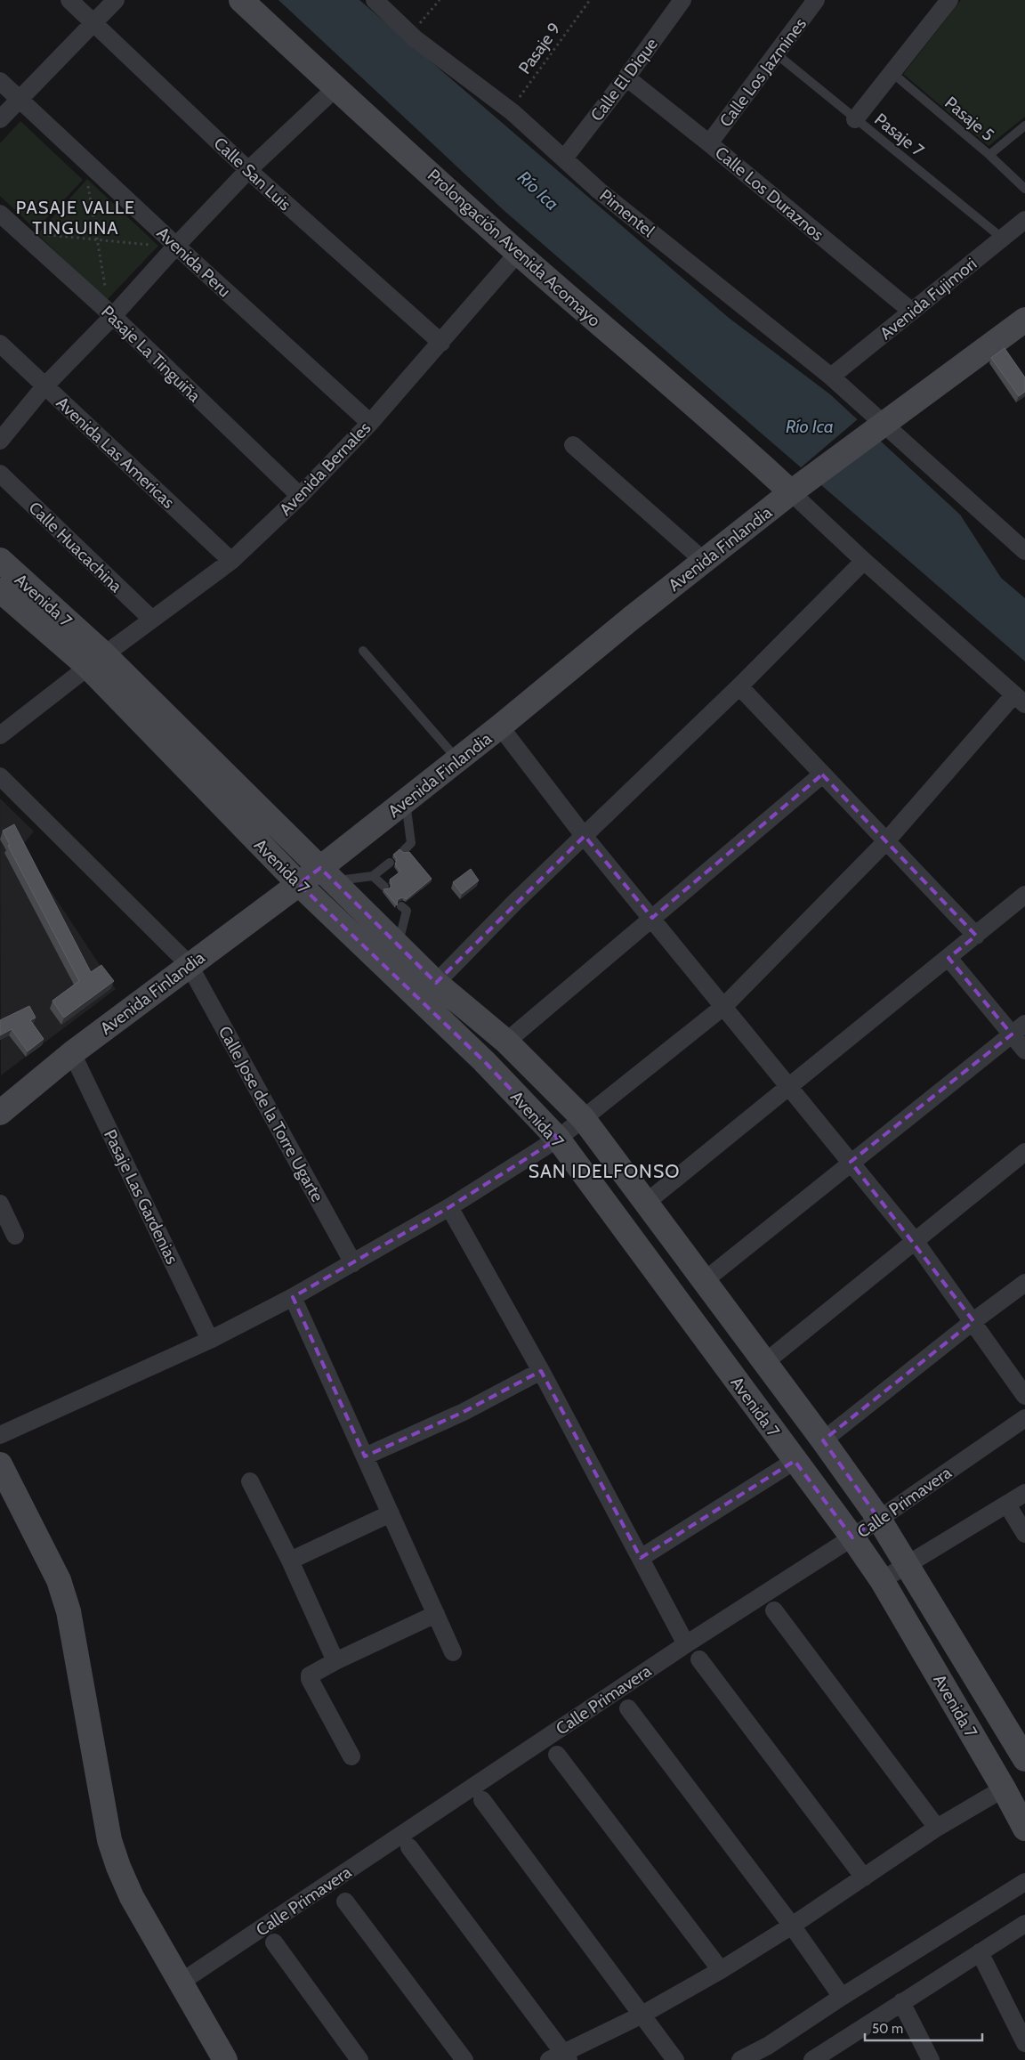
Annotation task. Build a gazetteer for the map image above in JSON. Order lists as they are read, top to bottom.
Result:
{
  "streets": {
    "street": [
      "Calle Los Jazmines",
      "Calle El Dique",
      "Calle San Luis",
      "Calle Los Duraznos",
      "Pimentel",
      "Prolongación Avenida Acomayo",
      "Avenida Peru",
      "Avenida Fujimori",
      "Pasaje La Tinguiña",
      "Avenida Las Americas",
      "Avenida Bernales",
      "Calle Huacachina",
      "Avenida Finlandia",
      "Avenida 7",
      "Calle Jose de la Torre Ugarte",
      "Pasaje Las Gardenias",
      "Calle Primavera"
    ],
    "lane": ["Pasaje 5", "Pasaje 7"],
    "path": ["Pasaje 9"]
  },
  "crossings": [
    ["Pasaje 9", "Pimentel"],
    ["Calle Los Jazmines", "Pasaje 7"],
    ["Calle Los Jazmines", "Calle Los Duraznos"],
    ["Calle El Dique", "Calle Los Duraznos"],
    ["Calle El Dique", "Pimentel"],
    ["Pasaje 7", "Avenida Fujimori"],
    ["Calle San Luis", "Avenida Bernales"],
    ["Calle Los Duraznos", "Avenida Fujimori"],
    ["Pimentel", "Avenida Fujimori"],
    ["Pimentel", "Avenida Finlandia"],
    ["Prolongación Avenida Acomayo", "Avenida Bernales"],
    ["Prolongación Avenida Acomayo", "Avenida Finlandia"],
    ["Avenida Peru", "Avenida Bernales"],
    ["Pasaje La Tinguiña", "Avenida Bernales"],
    ["Avenida Las Americas", "Avenida Bernales"],
    ["Avenida Bernales", "Calle Huacachina"],
    ["Avenida Bernales", "Avenida 7"],
    ["Avenida Finlandia", "Avenida 7"],
    ["Avenida Finlandia", "Calle Jose de la Torre Ugarte"],
    ["Avenida Finlandia", "Pasaje Las Gardenias"],
    ["Avenida 7", "Calle Primavera"]
  ],
  "districts": ["PASAJE VALLE TINGUINA", "SAN IDELFONSO"],
  "water": ["Río Ica"],
  "scale_bar": "50 m"
}
